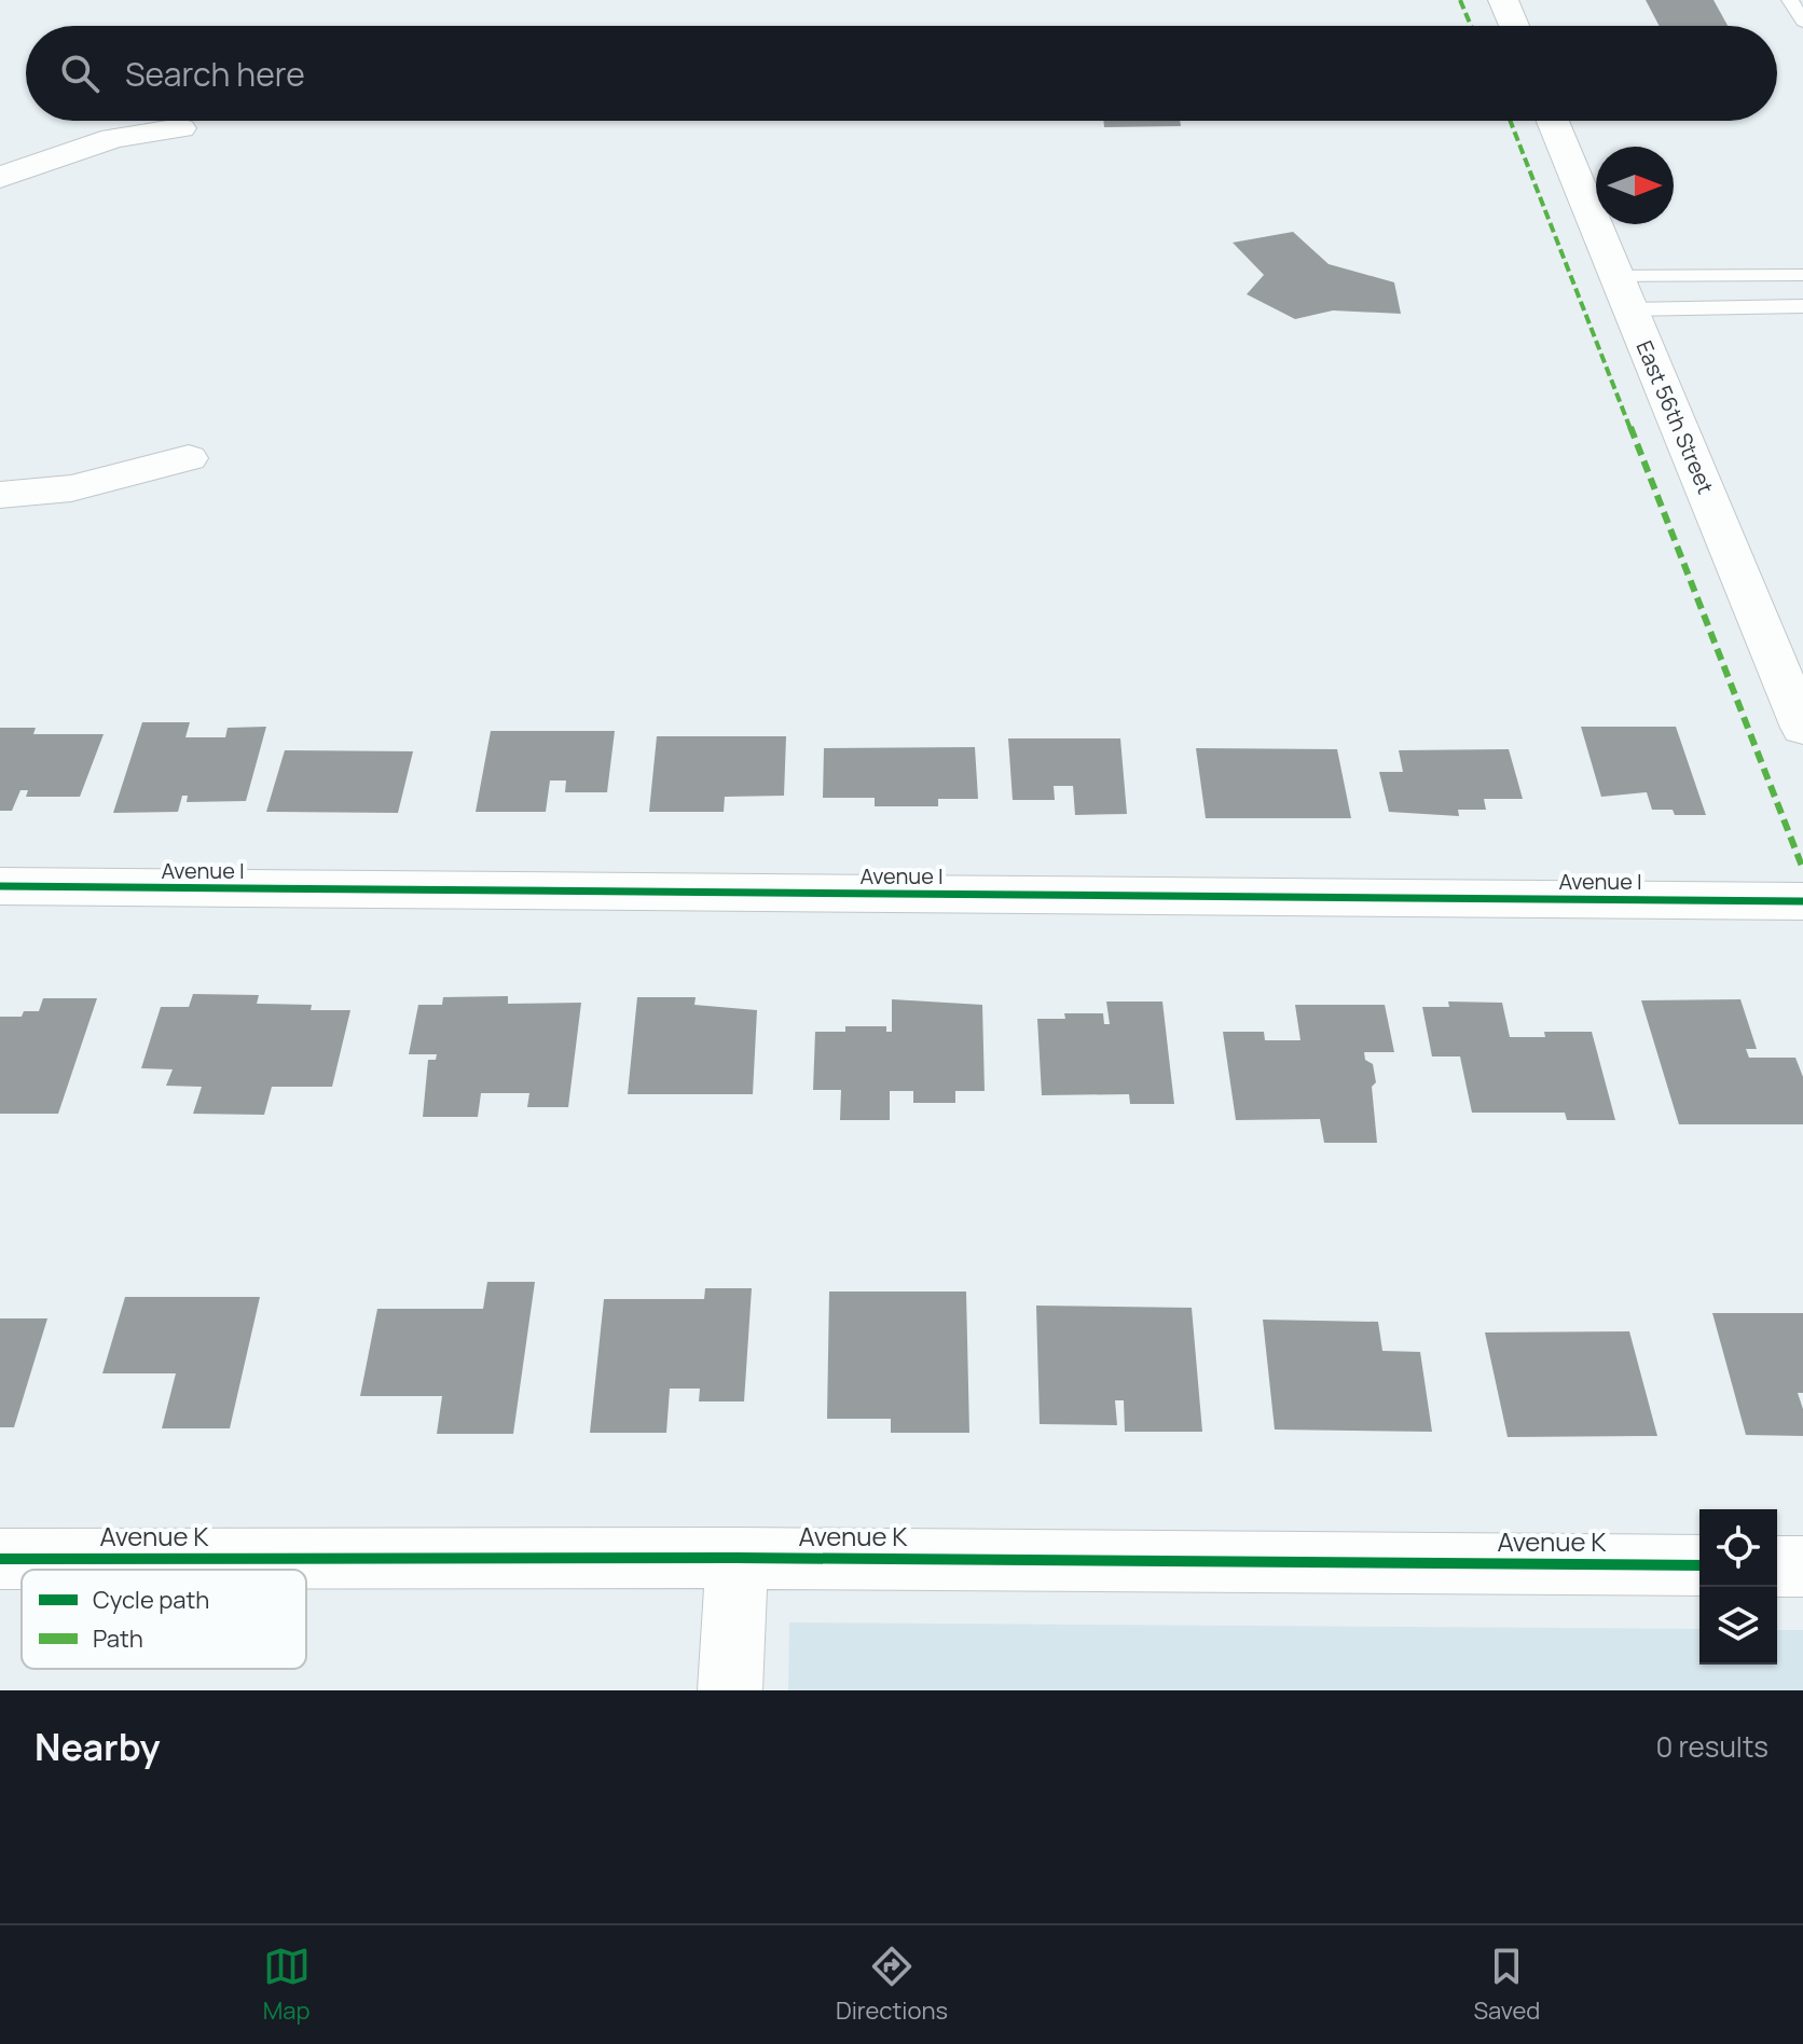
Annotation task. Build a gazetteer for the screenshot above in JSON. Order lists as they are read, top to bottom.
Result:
{
  "streets": {
    "street": ["East 56th Street", "Avenue I", "Avenue K"]
  },
  "legend": ["Cycle path", "Path"],
  "north": "right",
  "page": {
    "search": "Search here",
    "heading": ["Nearby", "0 results"],
    "nav": ["Map", "Directions", "Saved"]
  }
}
